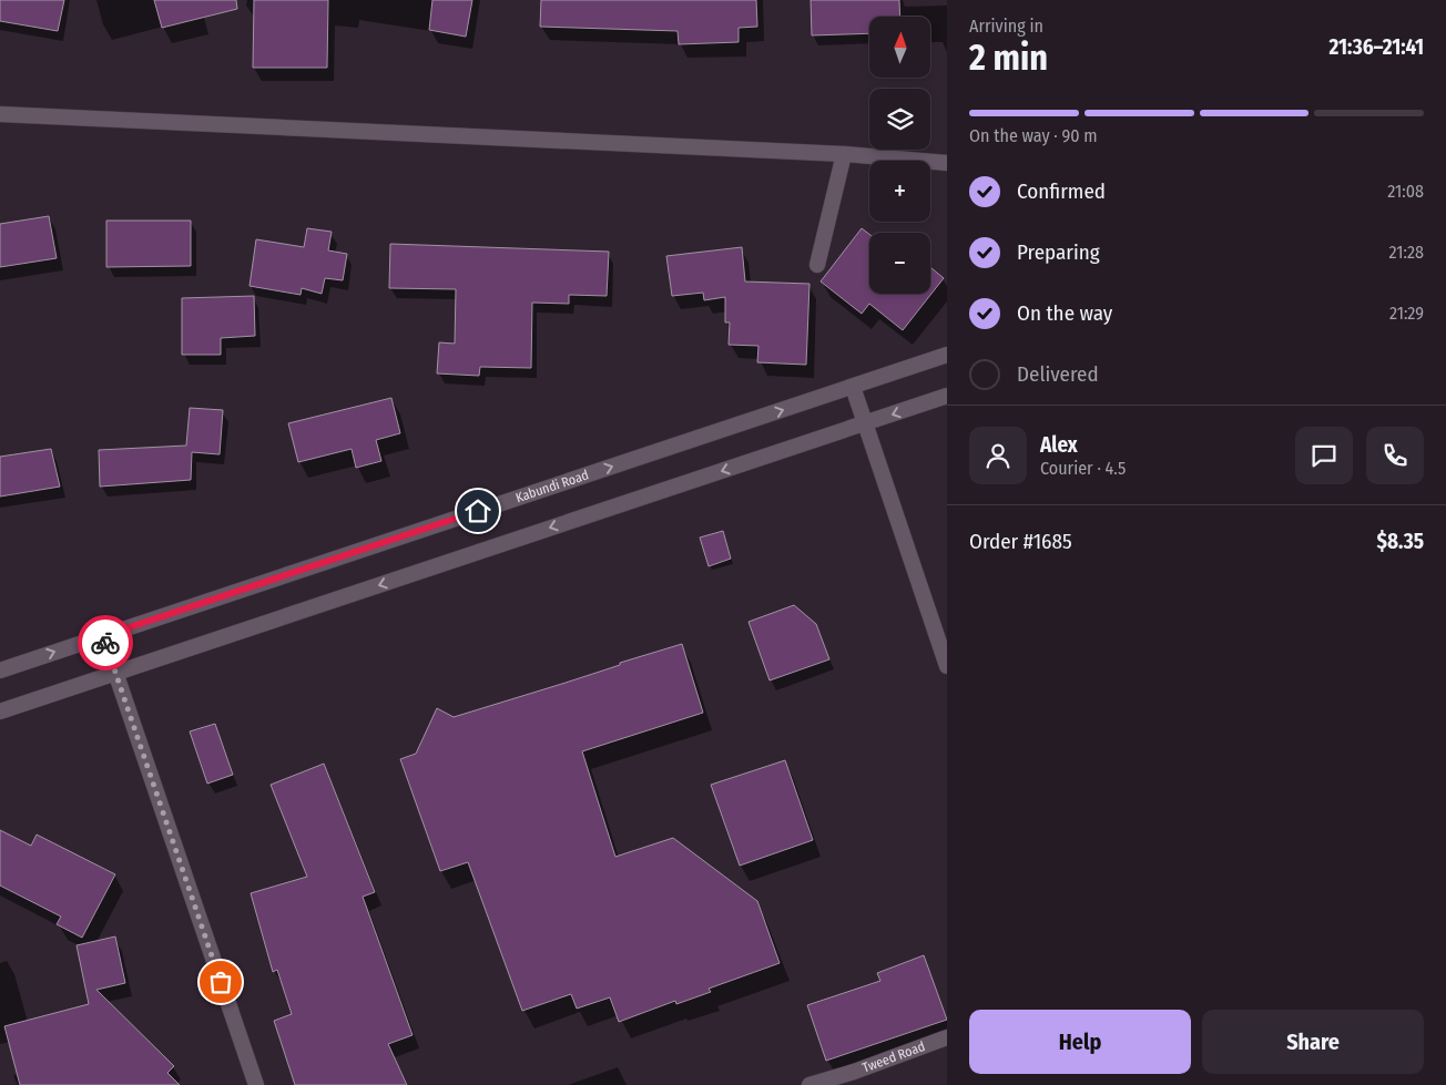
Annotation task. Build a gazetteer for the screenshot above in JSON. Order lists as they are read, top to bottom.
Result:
{
  "streets": {
    "street": ["Kabundi Road", "Tweed Road"]
  },
  "north": "top",
  "page": {
    "heading": ["2 min", "Arriving in", "21:36–21:41"],
    "panel": [
      "Alex",
      "Courier · 4.5",
      "Order #1685",
      "$8.35"
    ],
    "map_buttons": ["+", "−"],
    "bar": "On the way · 90 m",
    "list": [
      ["Confirmed", "21:08"],
      ["Preparing", "21:28"],
      ["On the way", "21:29"],
      "Delivered"
    ],
    "buttons": ["Help", "Share"]
  }
}
